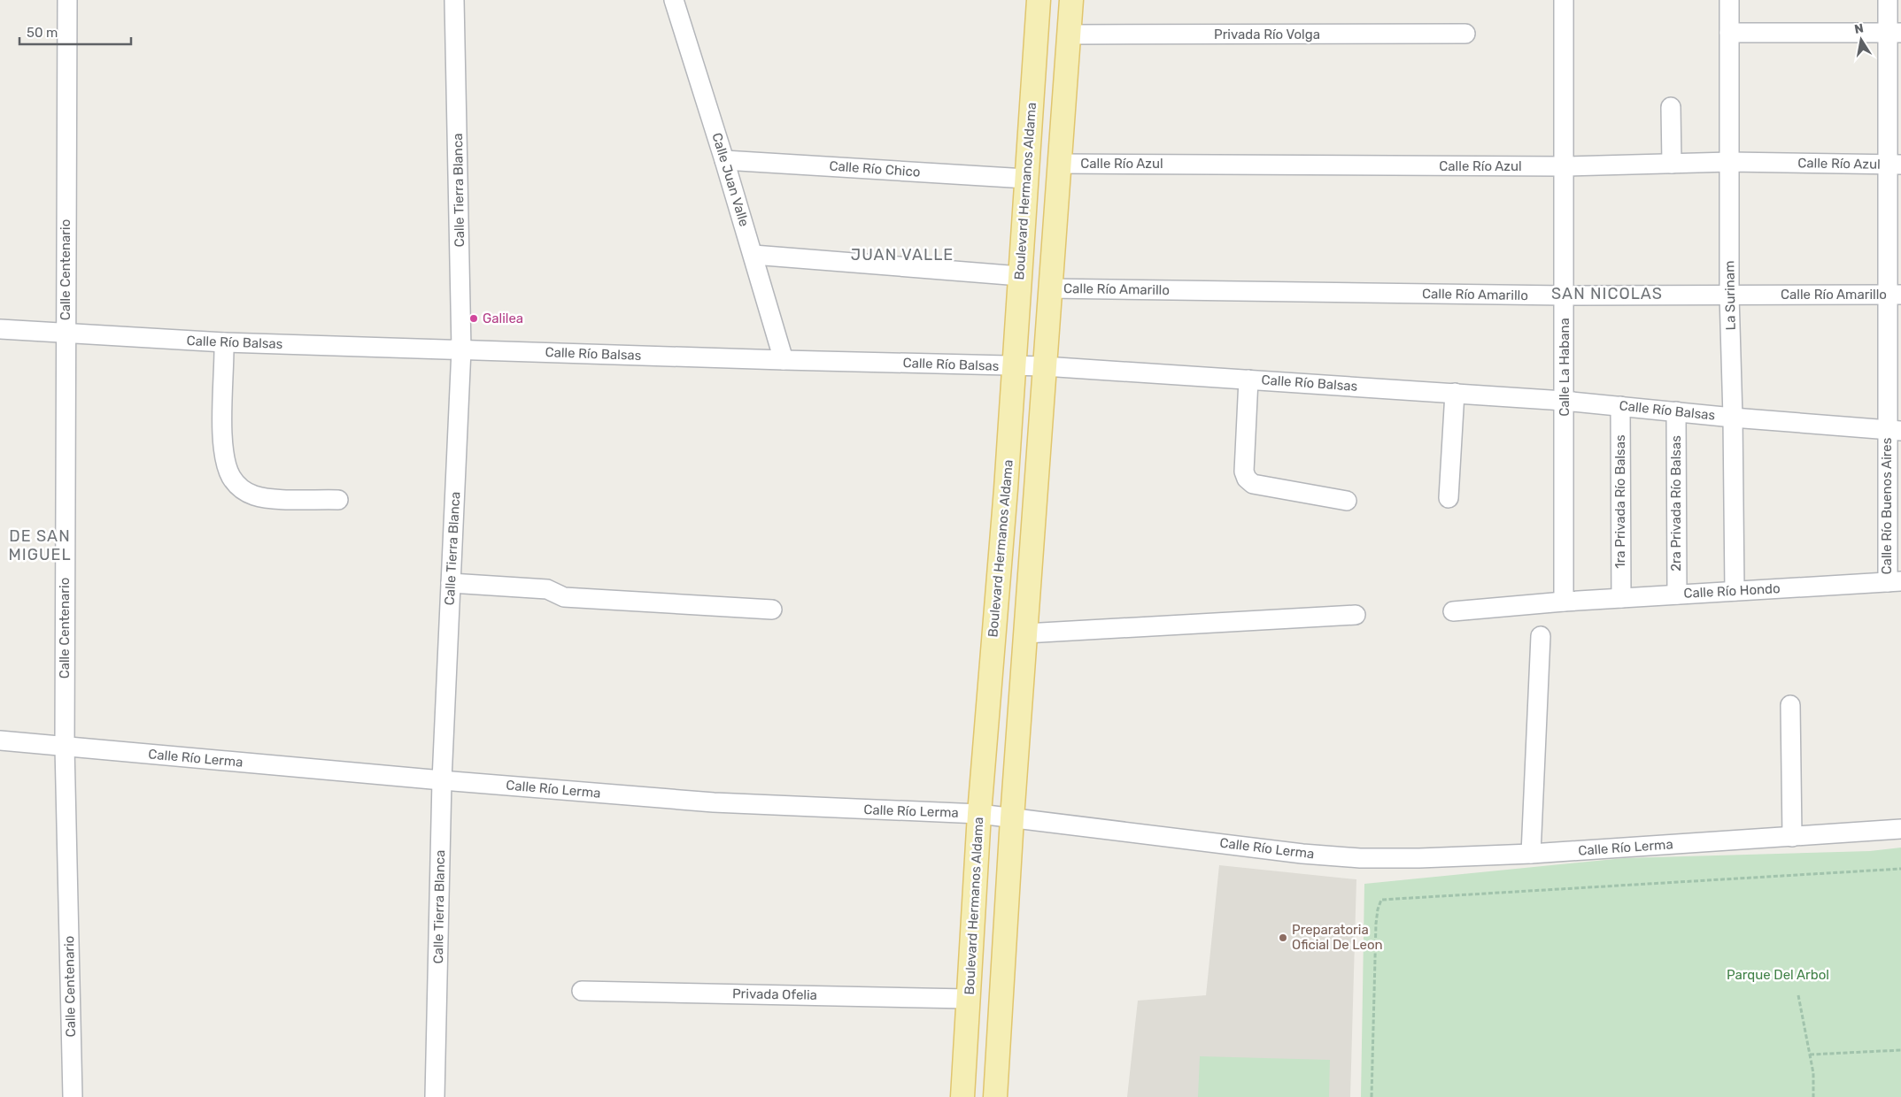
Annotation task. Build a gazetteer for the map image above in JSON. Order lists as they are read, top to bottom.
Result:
{
  "streets": {
    "main road": ["Boulevard Hermanos Aldama"],
    "street": [
      "Privada Río Volga",
      "Calle Río Azul",
      "Calle Río Chico",
      "Calle Juan Valle",
      "Calle Tierra Blanca",
      "Calle Centenario",
      "Calle Río Amarillo",
      "La Surinam",
      "Calle Río Balsas",
      "Calle La Habana",
      "1ra Privada Río Balsas",
      "2ra Privada Río Balsas",
      "Calle Río Buenos Aires",
      "Calle Río Hondo",
      "Calle Río Lerma",
      "Privada Ofelia"
    ]
  },
  "crossings": [
    ["Calle Río Azul", "La Surinam"],
    ["Calle Río Azul", "Calle La Habana"],
    ["Calle Río Azul", "Calle Río Buenos Aires"],
    ["Calle Río Chico", "Calle Juan Valle"],
    ["Calle Río Chico", "Boulevard Hermanos Aldama"],
    ["Calle Juan Valle", "Calle Río Balsas"],
    ["Calle Tierra Blanca", "Calle Río Balsas"],
    ["Calle Tierra Blanca", "Calle Río Lerma"],
    ["Boulevard Hermanos Aldama", "Calle Río Balsas"],
    ["Boulevard Hermanos Aldama", "Calle Río Lerma"],
    ["Boulevard Hermanos Aldama", "Privada Ofelia"],
    ["Calle Centenario", "Calle Río Balsas"],
    ["Calle Centenario", "Calle Río Lerma"],
    ["Calle Río Amarillo", "La Surinam"],
    ["Calle Río Amarillo", "Calle La Habana"],
    ["Calle Río Amarillo", "Calle Río Buenos Aires"],
    ["La Surinam", "Calle Río Balsas"],
    ["La Surinam", "Calle Río Hondo"],
    ["Calle Río Balsas", "Calle La Habana"],
    ["Calle Río Balsas", "1ra Privada Río Balsas"],
    ["Calle Río Balsas", "2ra Privada Río Balsas"],
    ["Calle Río Balsas", "Calle Río Buenos Aires"],
    ["Calle La Habana", "Calle Río Hondo"],
    ["1ra Privada Río Balsas", "Calle Río Hondo"],
    ["2ra Privada Río Balsas", "Calle Río Hondo"],
    ["Calle Río Buenos Aires", "Calle Río Hondo"]
  ],
  "districts": ["JUAN VALLE", "SAN NICOLAS", "DE SAN MIGUEL"],
  "parks": ["Parque Del Arbol"],
  "places": ["Galilea", "Preparatoria Oficial De Leon"],
  "scale_bar": "50 m",
  "north": "top"
}
